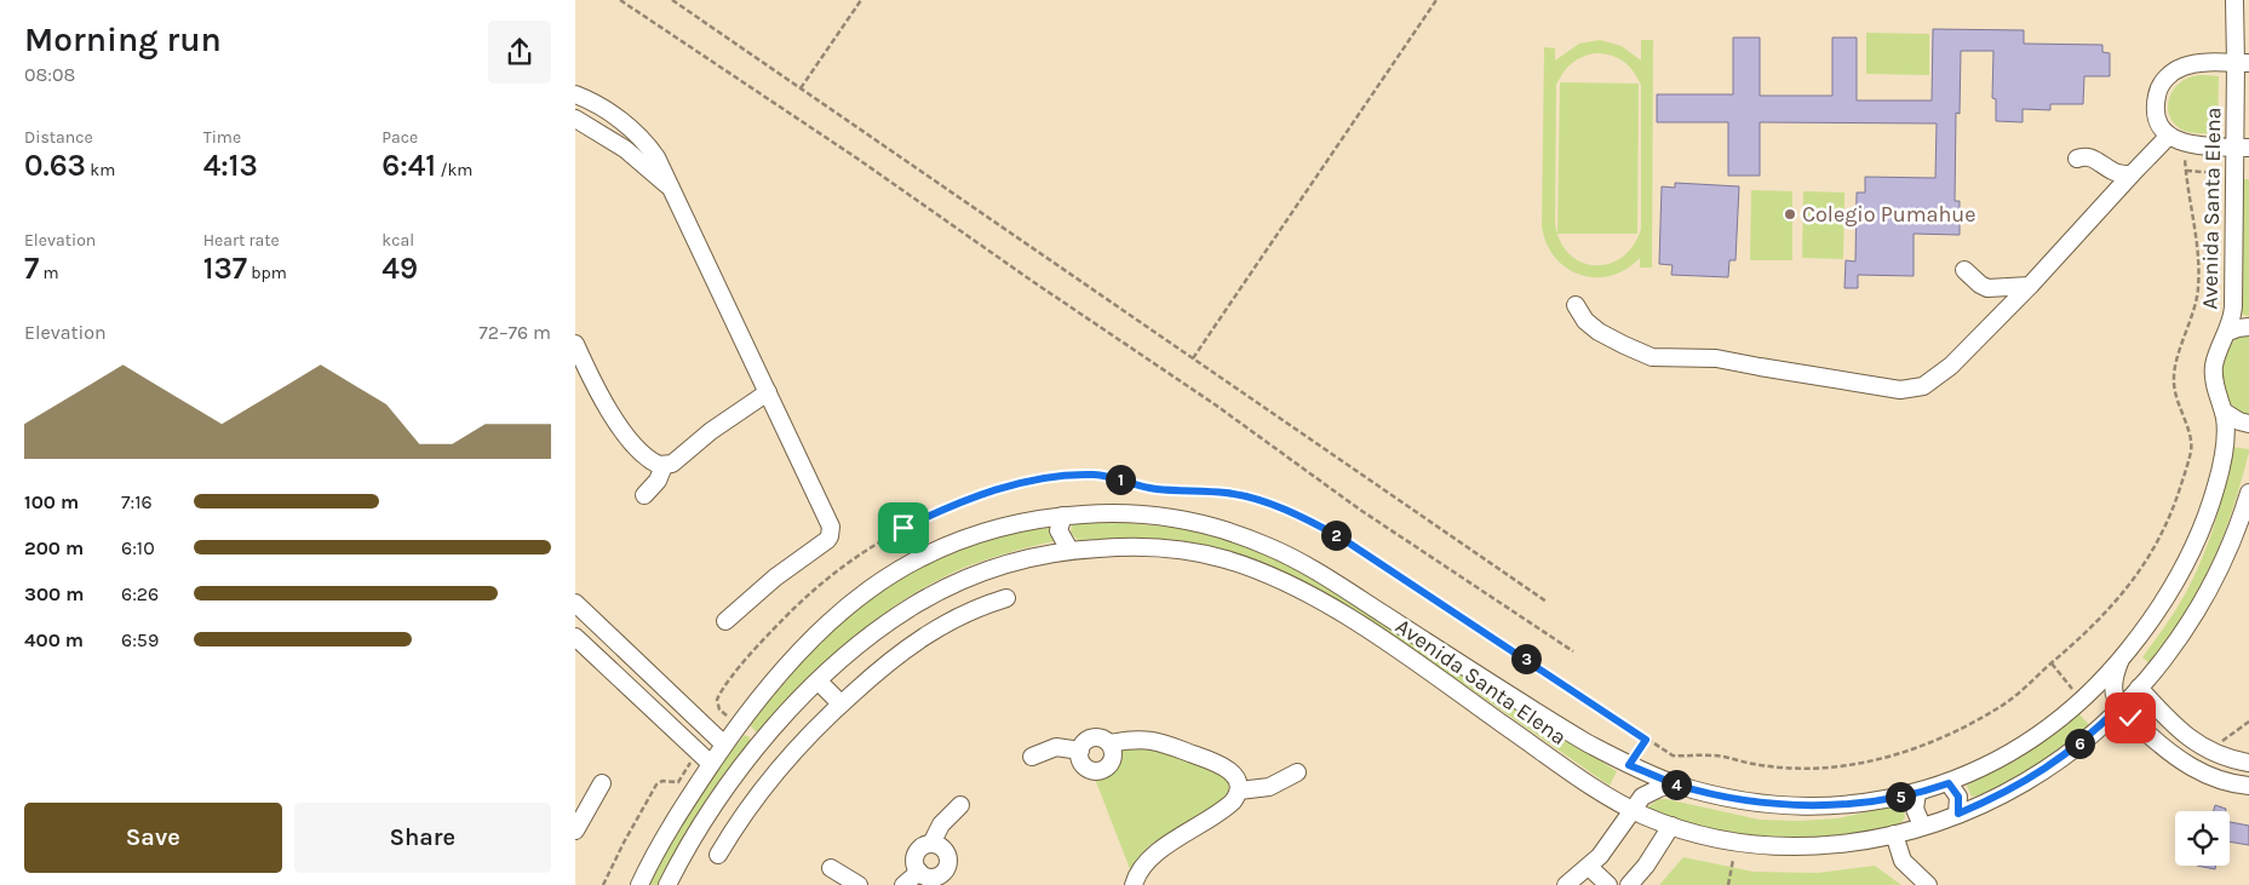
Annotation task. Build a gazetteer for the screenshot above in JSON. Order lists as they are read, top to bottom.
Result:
{
  "streets": {
    "street": ["Avenida Santa Elena"]
  },
  "places": ["Colegio Pumahue"],
  "page": {
    "heading": ["Morning run", "08:08"],
    "stats": [
      ["Distance", "0.63 km"],
      ["Time", "4:13"],
      ["Pace", "6:41 /km"],
      ["Elevation", "7 m"],
      ["Heart rate", "137 bpm"],
      ["kcal", "49"]
    ],
    "chart": ["Elevation", "72–76 m"],
    "pins": [
      "1",
      "2",
      "3",
      "6",
      "4",
      "5"
    ],
    "list": [
      {
        "name": "100 m",
        "note": "7:16"
      },
      {
        "name": "200 m",
        "note": "6:10"
      },
      {
        "name": "300 m",
        "note": "6:26"
      },
      {
        "name": "400 m",
        "note": "6:59"
      }
    ],
    "buttons": ["Save", "Share"]
  }
}
